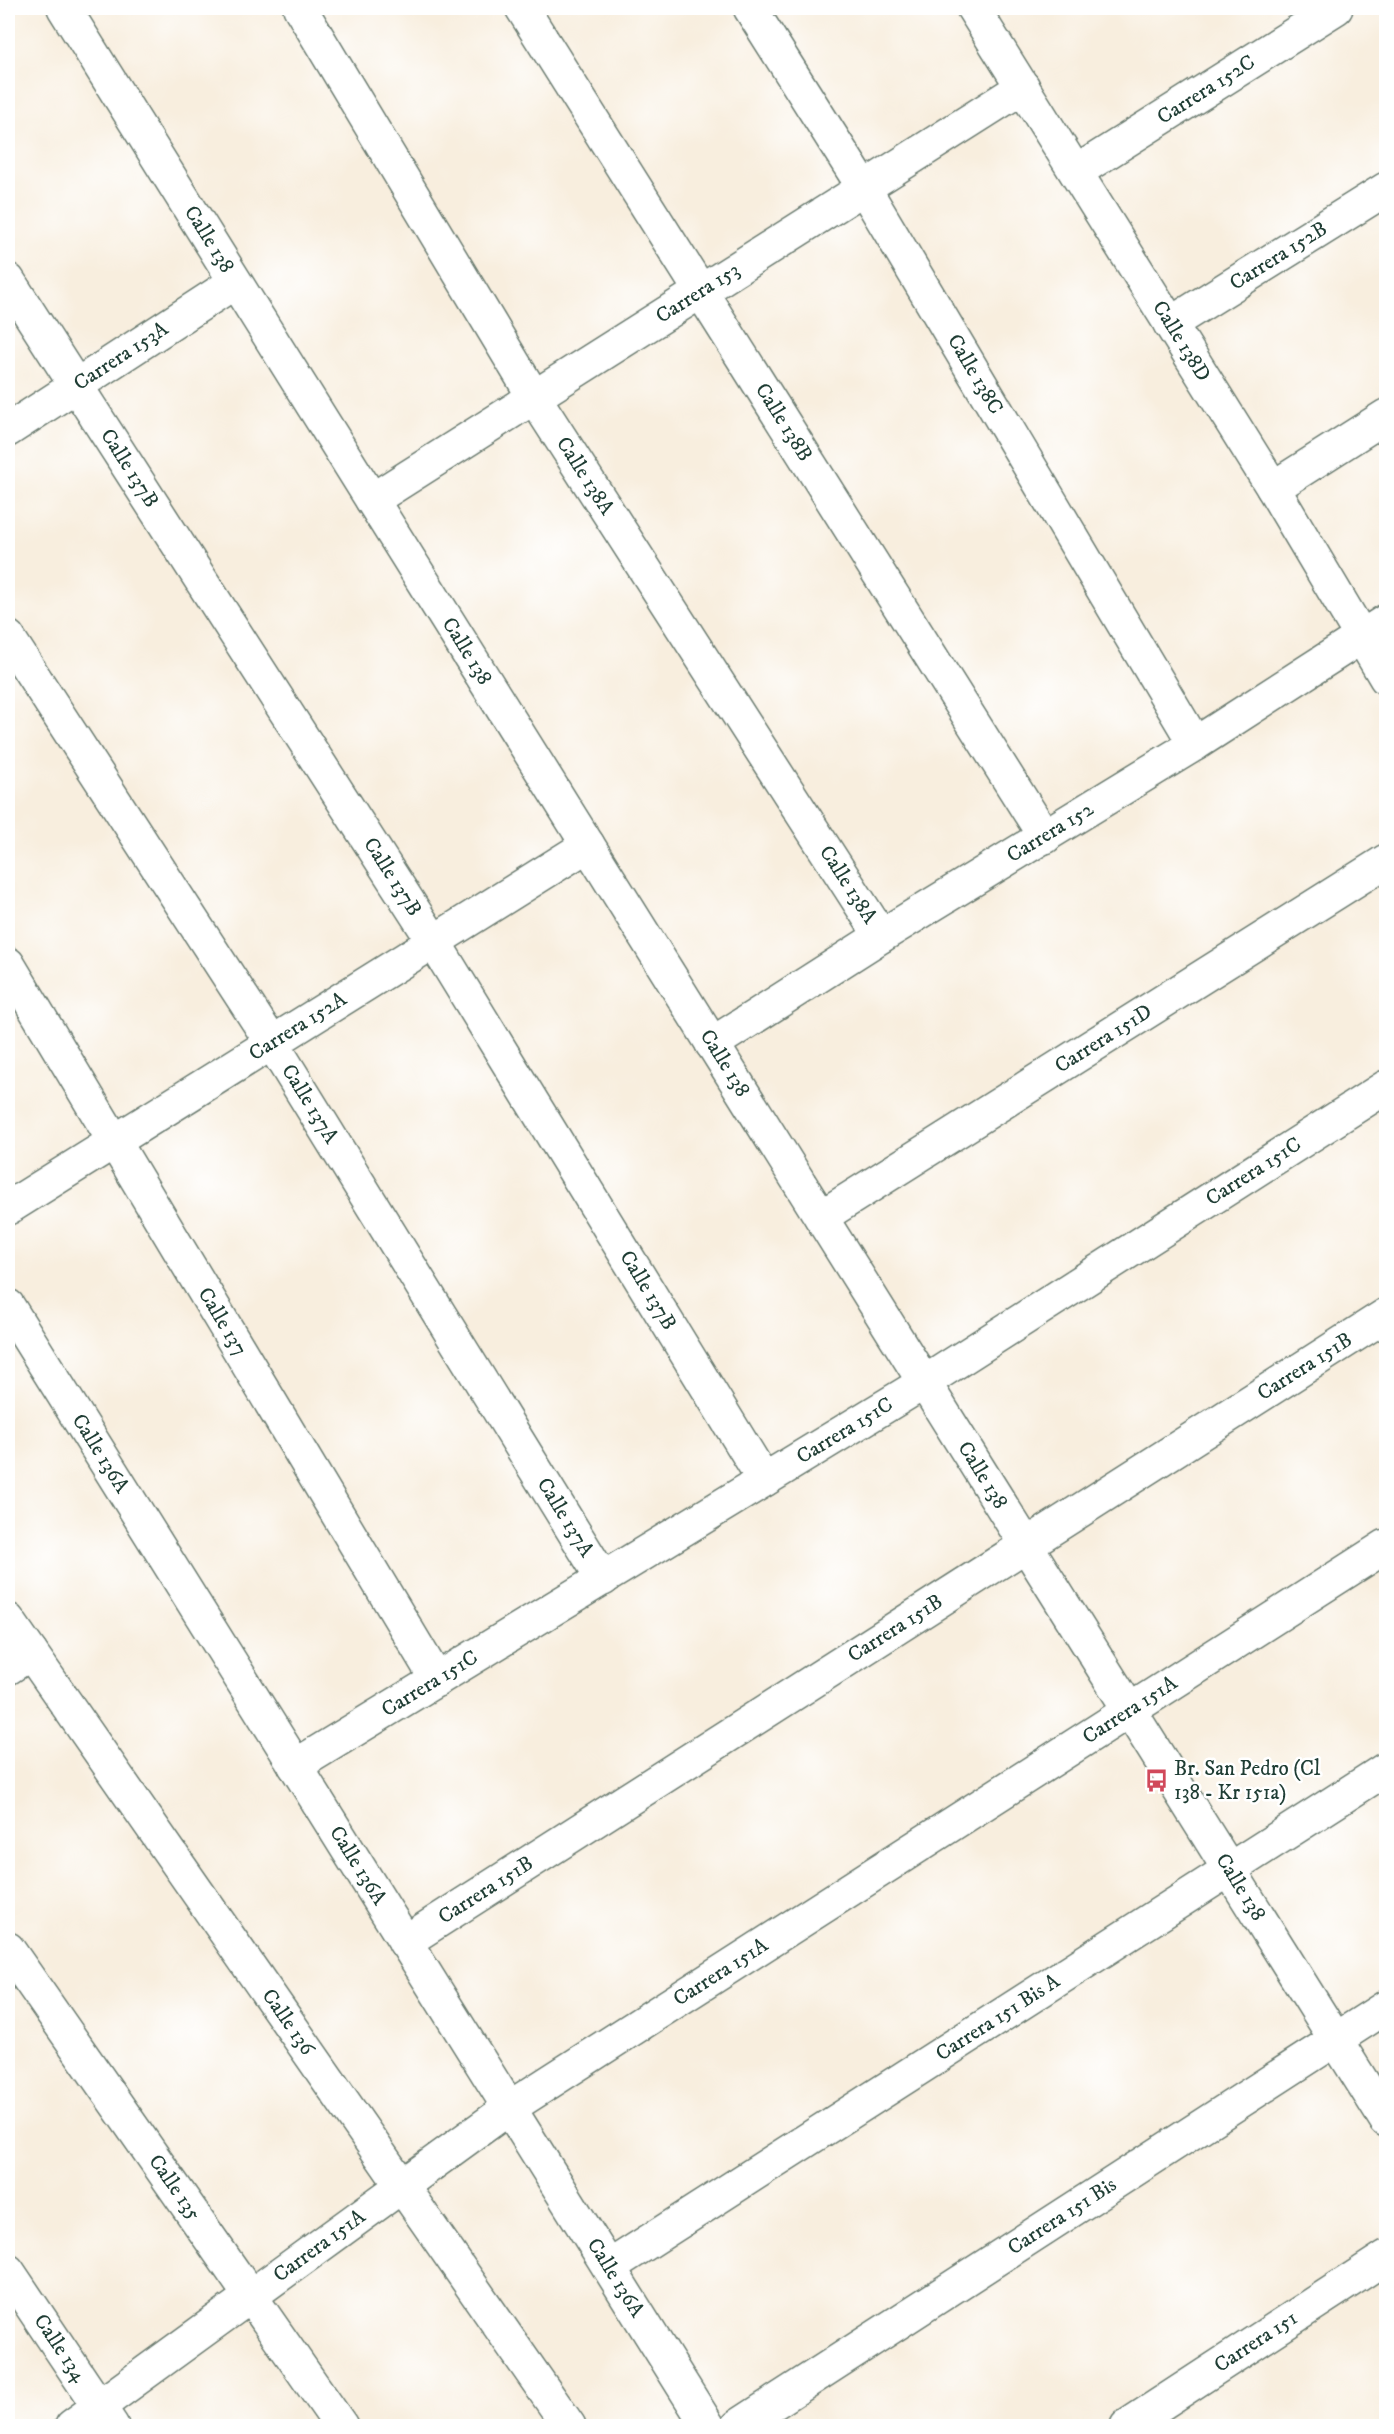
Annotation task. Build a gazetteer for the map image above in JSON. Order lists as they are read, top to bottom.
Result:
{
  "streets": {
    "street": [
      "Carrera 152C",
      "Calle 138",
      "Carrera 152B",
      "Carrera 153",
      "Calle 138D",
      "Carrera 153A",
      "Calle 138C",
      "Calle 138B",
      "Calle 137B",
      "Calle 138A",
      "Carrera 152",
      "Carrera 152A",
      "Carrera 151D",
      "Calle 137A",
      "Carrera 151C",
      "Calle 137",
      "Carrera 151B",
      "Calle 136A",
      "Carrera 151A",
      "Carrera 151 Bis A",
      "Calle 136",
      "Calle 135",
      "Carrera 151 Bis",
      "Carrera 151",
      "Calle 134"
    ]
  },
  "crossings": [
    ["Carrera 152C", "Calle 138D"],
    ["Calle 138", "Carrera 153"],
    ["Calle 138", "Carrera 153A"],
    ["Calle 138", "Carrera 152"],
    ["Calle 138", "Carrera 152A"],
    ["Calle 138", "Carrera 151D"],
    ["Calle 138", "Carrera 151C"],
    ["Calle 138", "Carrera 151B"],
    ["Calle 138", "Carrera 151A"],
    ["Calle 138", "Carrera 151 Bis A"],
    ["Calle 138", "Carrera 151 Bis"],
    ["Carrera 152B", "Calle 138D"],
    ["Carrera 153", "Calle 138D"],
    ["Carrera 153", "Calle 138C"],
    ["Carrera 153", "Calle 138B"],
    ["Carrera 153", "Calle 138A"],
    ["Calle 138D", "Carrera 152"],
    ["Carrera 153A", "Calle 137B"],
    ["Calle 138C", "Carrera 152"],
    ["Calle 138B", "Carrera 152"],
    ["Calle 137B", "Carrera 152A"],
    ["Calle 137B", "Carrera 151C"],
    ["Calle 138A", "Carrera 152"],
    ["Carrera 152A", "Calle 137A"],
    ["Carrera 152A", "Calle 137"],
    ["Calle 137A", "Carrera 151C"],
    ["Carrera 151C", "Calle 137"],
    ["Carrera 151C", "Calle 136A"],
    ["Carrera 151B", "Calle 136A"],
    ["Calle 136A", "Carrera 151A"],
    ["Calle 136A", "Carrera 151 Bis A"],
    ["Carrera 151A", "Calle 136"],
    ["Carrera 151A", "Calle 135"],
    ["Carrera 151A", "Calle 134"]
  ],
  "places": {
    "bus stop": ["Br. San Pedro (Cl 138 - Kr 151a)"]
  }
}
